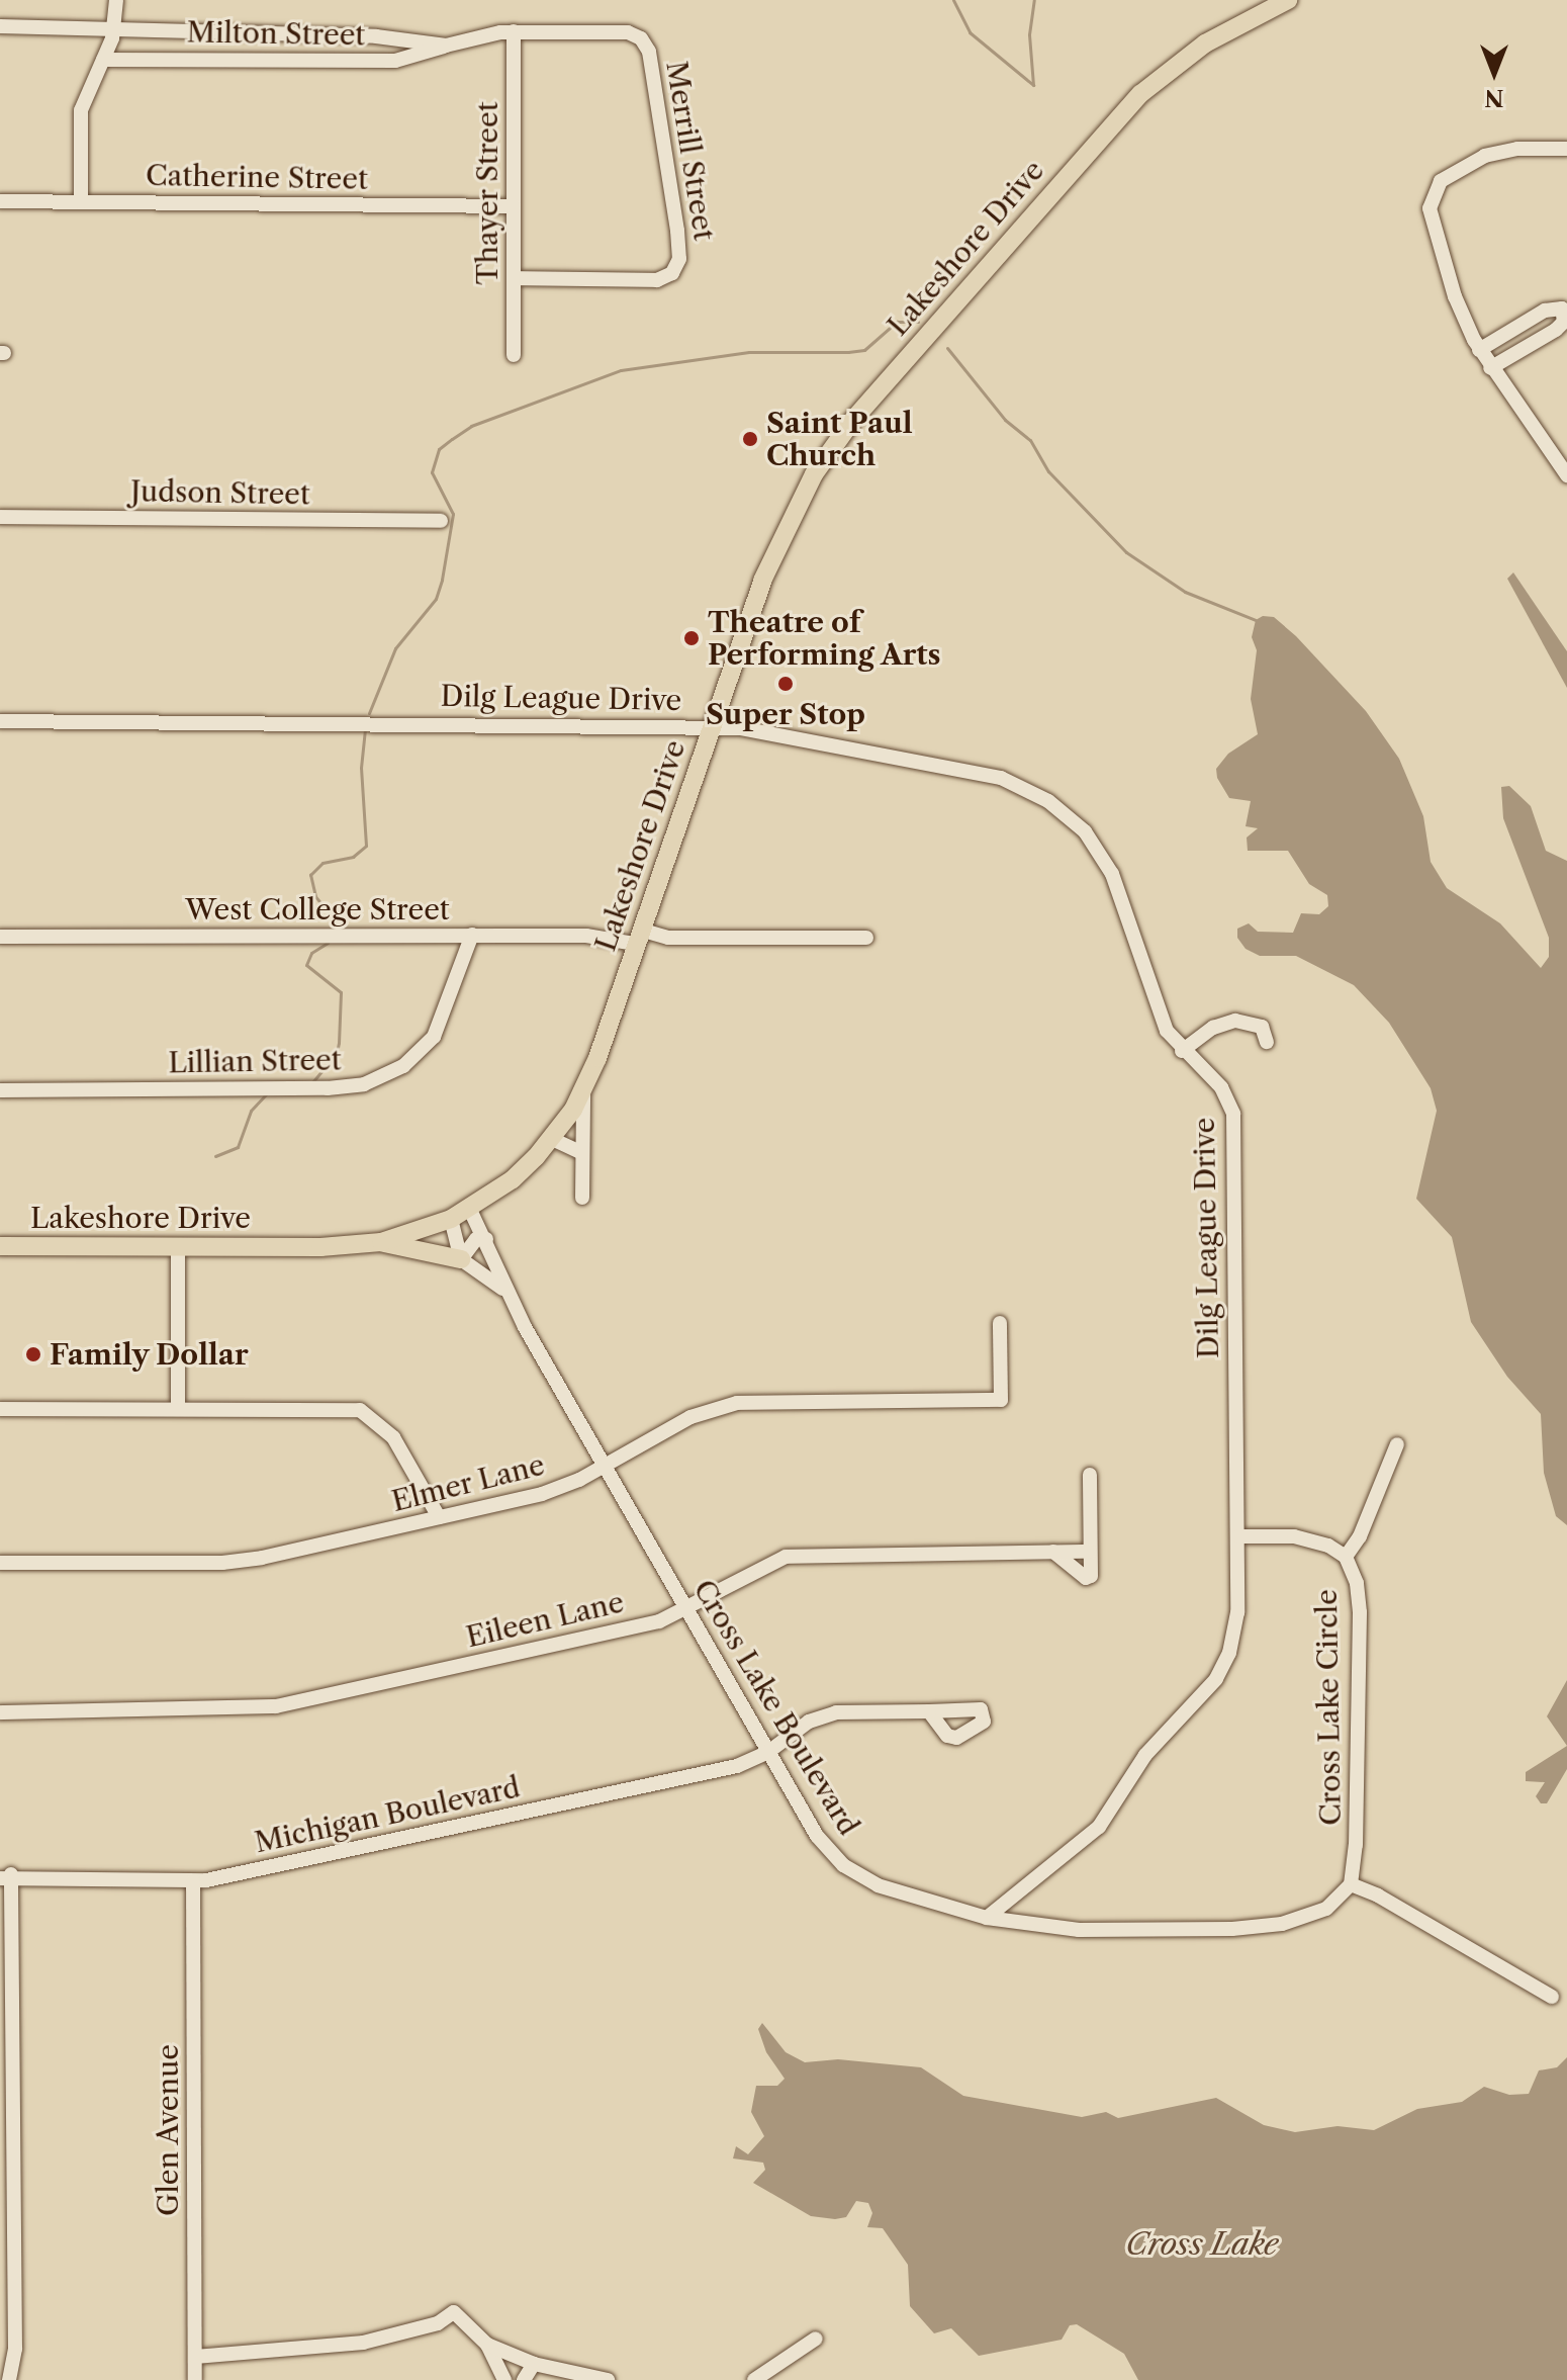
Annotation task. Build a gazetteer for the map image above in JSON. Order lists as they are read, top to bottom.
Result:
{
  "streets": {
    "main road": ["Lakeshore Drive"],
    "street": [
      "Milton Street",
      "Merrill Street",
      "Catherine Street",
      "Thayer Street",
      "Judson Street",
      "Dilg League Drive",
      "West College Street",
      "Lillian Street",
      "Elmer Lane",
      "Eileen Lane",
      "Cross Lake Boulevard",
      "Cross Lake Circle",
      "Michigan Boulevard",
      "Glen Avenue"
    ]
  },
  "crossings": [
    ["Milton Street", "Merrill Street"],
    ["Milton Street", "Thayer Street"],
    ["Merrill Street", "Thayer Street"],
    ["Catherine Street", "Thayer Street"],
    ["Lakeshore Drive", "Dilg League Drive"],
    ["Lakeshore Drive", "West College Street"],
    ["Lakeshore Drive", "Cross Lake Boulevard"],
    ["Dilg League Drive", "Cross Lake Boulevard"],
    ["West College Street", "Lillian Street"],
    ["Elmer Lane", "Cross Lake Boulevard"],
    ["Eileen Lane", "Cross Lake Boulevard"],
    ["Cross Lake Boulevard", "Cross Lake Circle"],
    ["Cross Lake Boulevard", "Michigan Boulevard"],
    ["Michigan Boulevard", "Glen Avenue"]
  ],
  "water": ["Cross Lake"],
  "places": [
    "Saint Paul Church",
    "Theatre of Performing Arts",
    "Super Stop",
    "Family Dollar"
  ],
  "north": "bottom"
}
